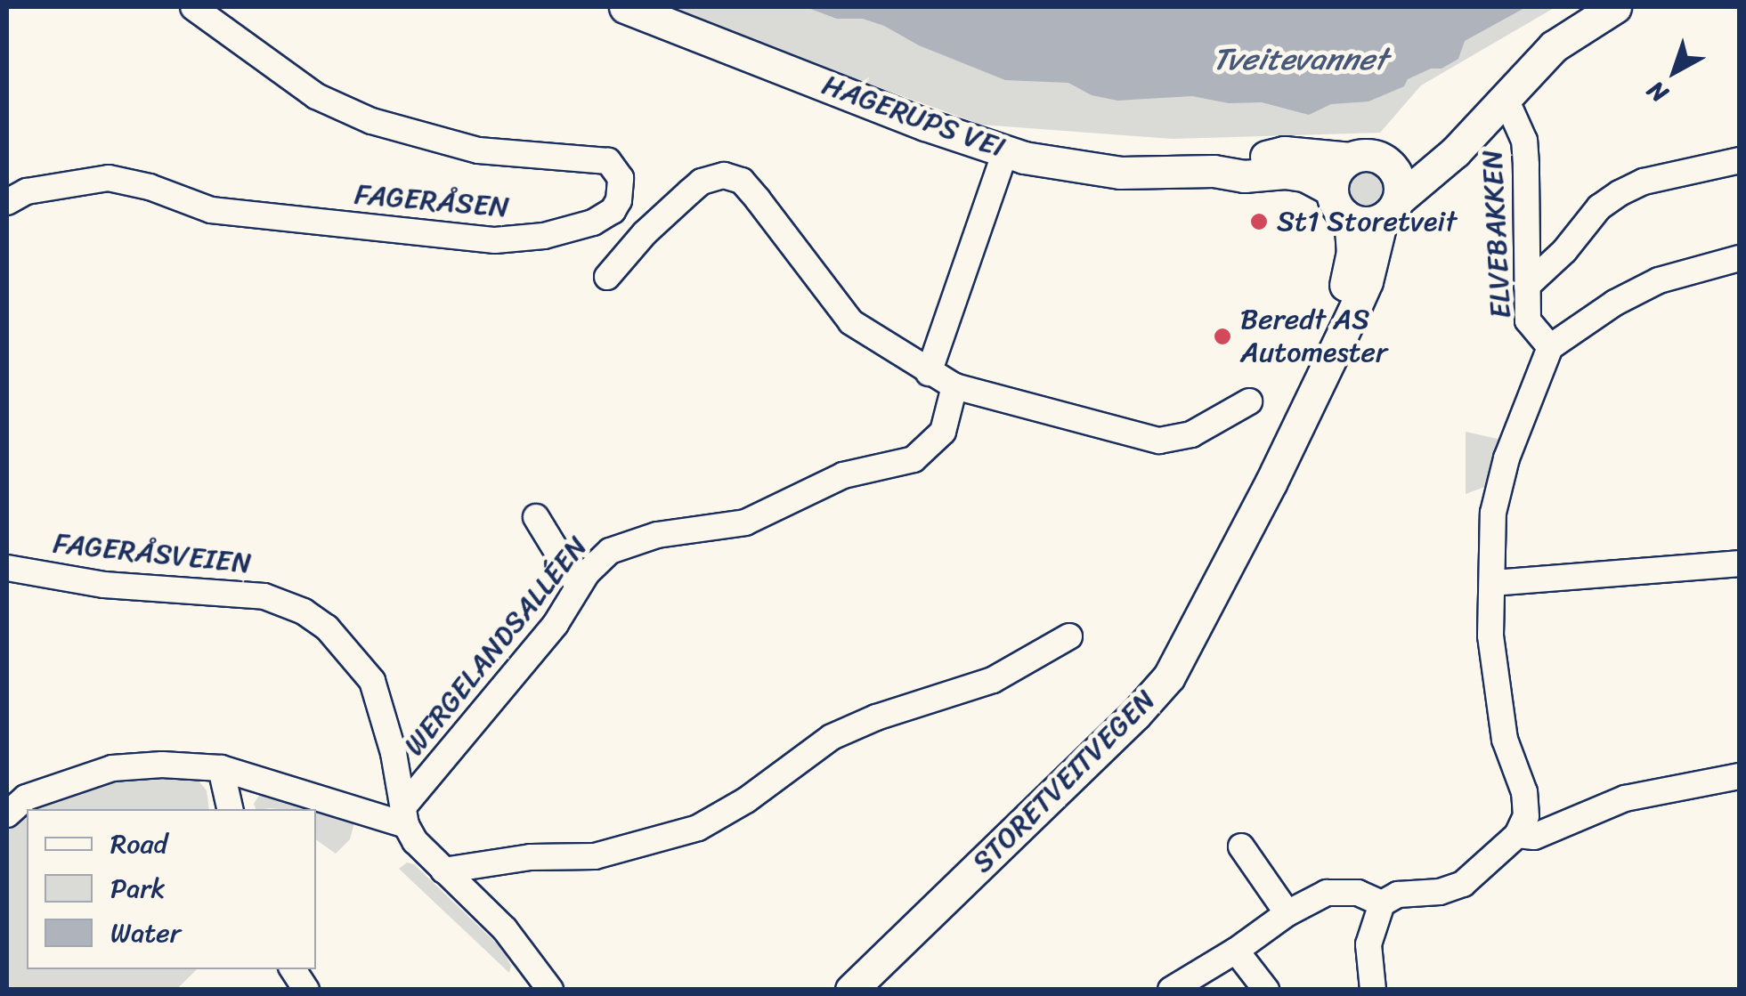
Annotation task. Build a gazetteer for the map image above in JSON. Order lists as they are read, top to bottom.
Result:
{
  "streets": {
    "main road": ["HAGERUPS VEI", "STORETVEITVEGEN"],
    "street": [
      "FAGERÅSEN",
      "ELVEBAKKEN",
      "FAGERÅSVEIEN",
      "WERGELANDSALLÉEN"
    ]
  },
  "crossings": [
    ["HAGERUPS VEI", "STORETVEITVEGEN"],
    ["FAGERÅSVEIEN", "WERGELANDSALLÉEN"]
  ],
  "water": ["Tveitevannet"],
  "places": ["St1 Storetveit", "Beredt AS Automester"],
  "legend": ["Road", "Park", "Water"],
  "north": "bottom left"
}
